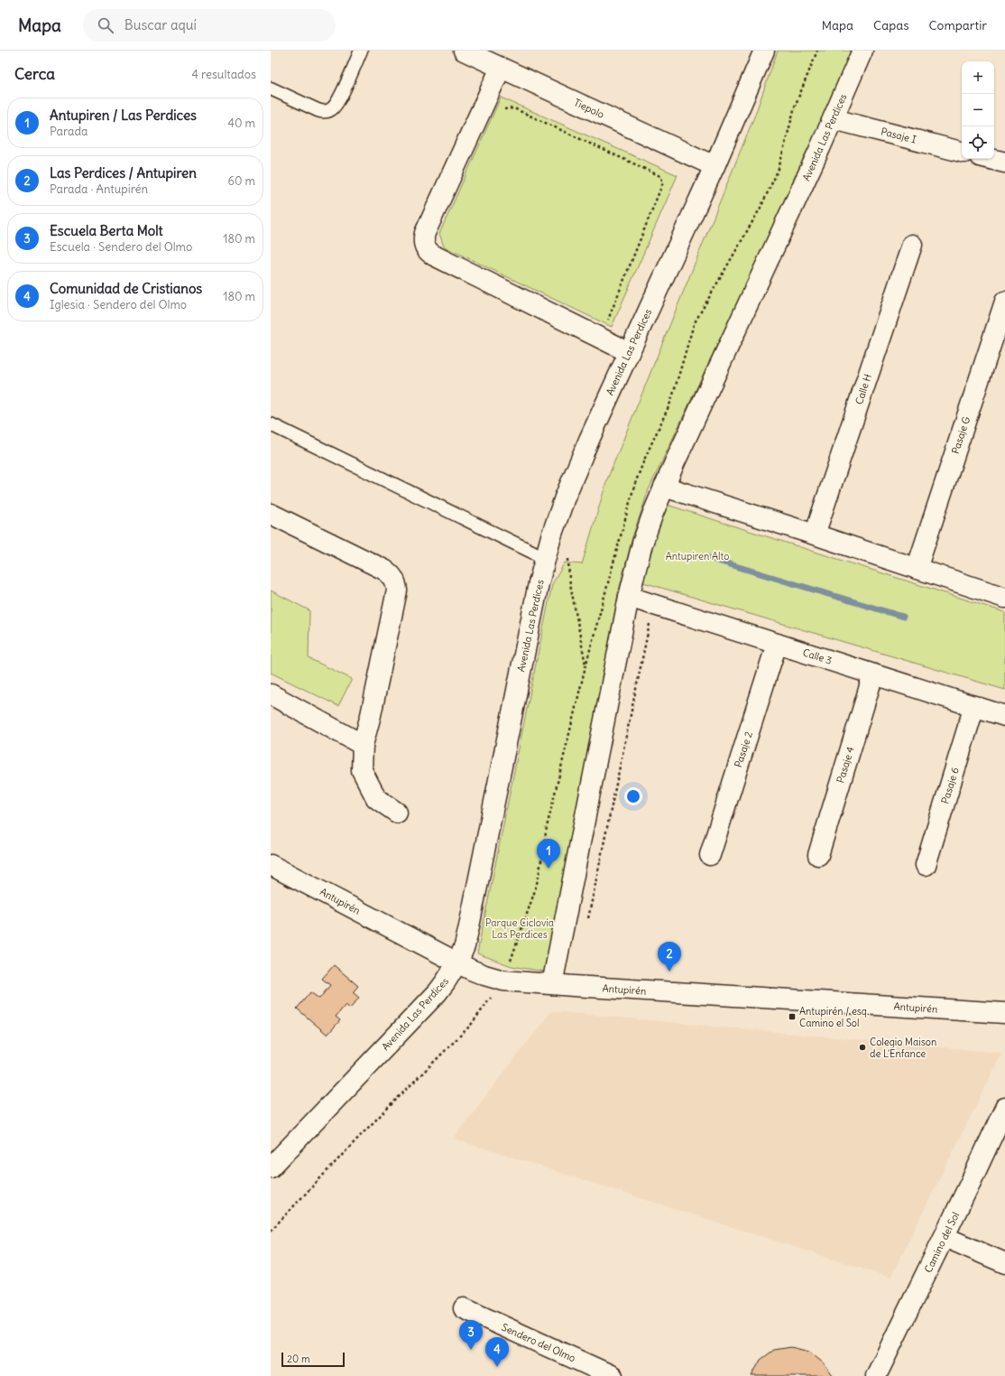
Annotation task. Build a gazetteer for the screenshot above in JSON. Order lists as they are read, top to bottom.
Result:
{
  "streets": {
    "street": [
      "Tiepolo",
      "Pasaje I",
      "Avenida Las Perdices",
      "Calle H",
      "Pasaje G",
      "Calle 3",
      "Pasaje 2",
      "Pasaje 4",
      "Pasaje 6",
      "Antupirén",
      "Camino del Sol",
      "Sendero del Olmo"
    ]
  },
  "crossings": [
    ["Tiepolo", "Avenida Las Perdices"],
    ["Pasaje I", "Avenida Las Perdices"],
    ["Avenida Las Perdices", "Calle 3"],
    ["Avenida Las Perdices", "Antupirén"],
    ["Calle 3", "Pasaje 2"],
    ["Calle 3", "Pasaje 4"],
    ["Calle 3", "Pasaje 6"]
  ],
  "parks": ["Antupiren Alto", "Parque Ciclovía Las Perdices"],
  "places": {
    "transit": ["Antupirén / esq. Camino el Sol"],
    "other": ["Colegio Maison de L'Enfance"]
  },
  "scale_bar": "20 m",
  "page": {
    "header": "Mapa",
    "search": "Buscar aquí",
    "nav": ["Mapa", "Capas", "Compartir"],
    "heading": ["Cerca", "4 resultados"],
    "map_buttons": ["+", "−"],
    "list": [
      {
        "mark": "1",
        "name": "Antupiren / Las Perdices",
        "note": "Parada",
        "value": "40 m"
      },
      {
        "mark": "2",
        "name": "Las Perdices / Antupiren",
        "note": "Parada · Antupirén",
        "value": "60 m"
      },
      {
        "mark": "3",
        "name": "Escuela Berta Molt",
        "note": "Escuela · Sendero del Olmo",
        "value": "180 m"
      },
      {
        "mark": "4",
        "name": "Comunidad de Cristianos",
        "note": "Iglesia · Sendero del Olmo",
        "value": "180 m"
      }
    ],
    "pins": [
      "1",
      "2",
      "3",
      "4"
    ],
    "scale": "20 m"
  }
}
